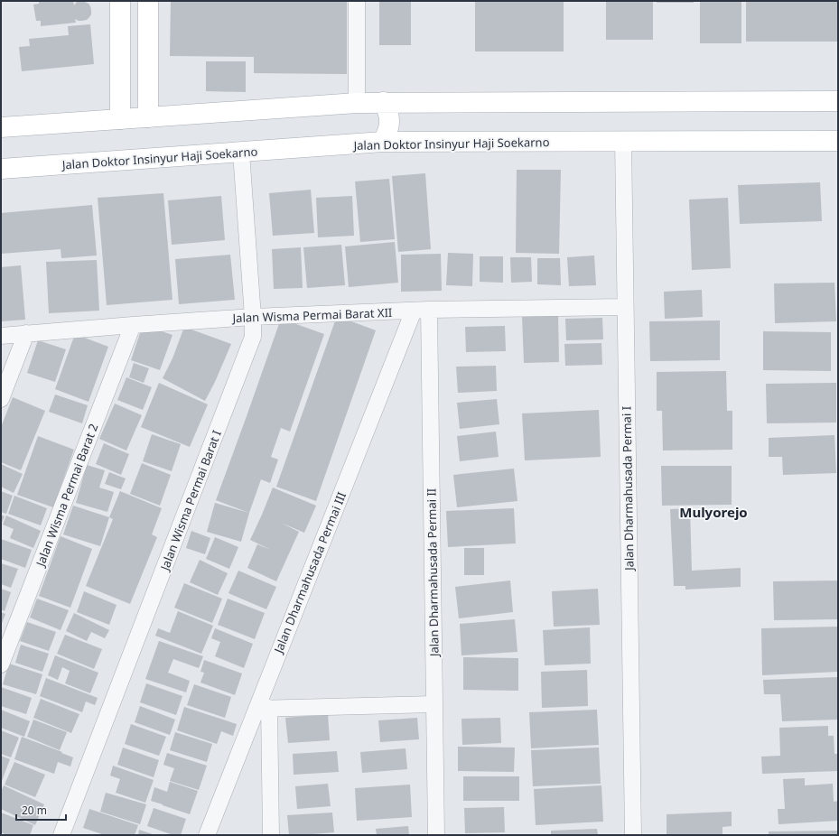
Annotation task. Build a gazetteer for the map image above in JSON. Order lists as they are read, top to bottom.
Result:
{
  "streets": {
    "main road": ["Jalan Doktor Insinyur Haji Soekarno"],
    "street": [
      "Jalan Wisma Permai Barat XII",
      "Jalan Dharmahusada Permai I",
      "Jalan Wisma Permai Barat 2",
      "Jalan Wisma Permai Barat I",
      "Jalan Dharmahusada Permai III",
      "Jalan Dharmahusada Permai II"
    ]
  },
  "crossings": [
    ["Jalan Doktor Insinyur Haji Soekarno", "Jalan Dharmahusada Permai I"],
    ["Jalan Doktor Insinyur Haji Soekarno", "Jalan Wisma Permai Barat I"],
    ["Jalan Wisma Permai Barat XII", "Jalan Dharmahusada Permai I"],
    ["Jalan Wisma Permai Barat XII", "Jalan Wisma Permai Barat 2"],
    ["Jalan Wisma Permai Barat XII", "Jalan Wisma Permai Barat I"],
    ["Jalan Wisma Permai Barat XII", "Jalan Dharmahusada Permai III"],
    ["Jalan Wisma Permai Barat XII", "Jalan Dharmahusada Permai II"],
    ["Jalan Dharmahusada Permai III", "Jalan Dharmahusada Permai II"]
  ],
  "districts": ["Mulyorejo"],
  "scale_bar": "20 m"
}
